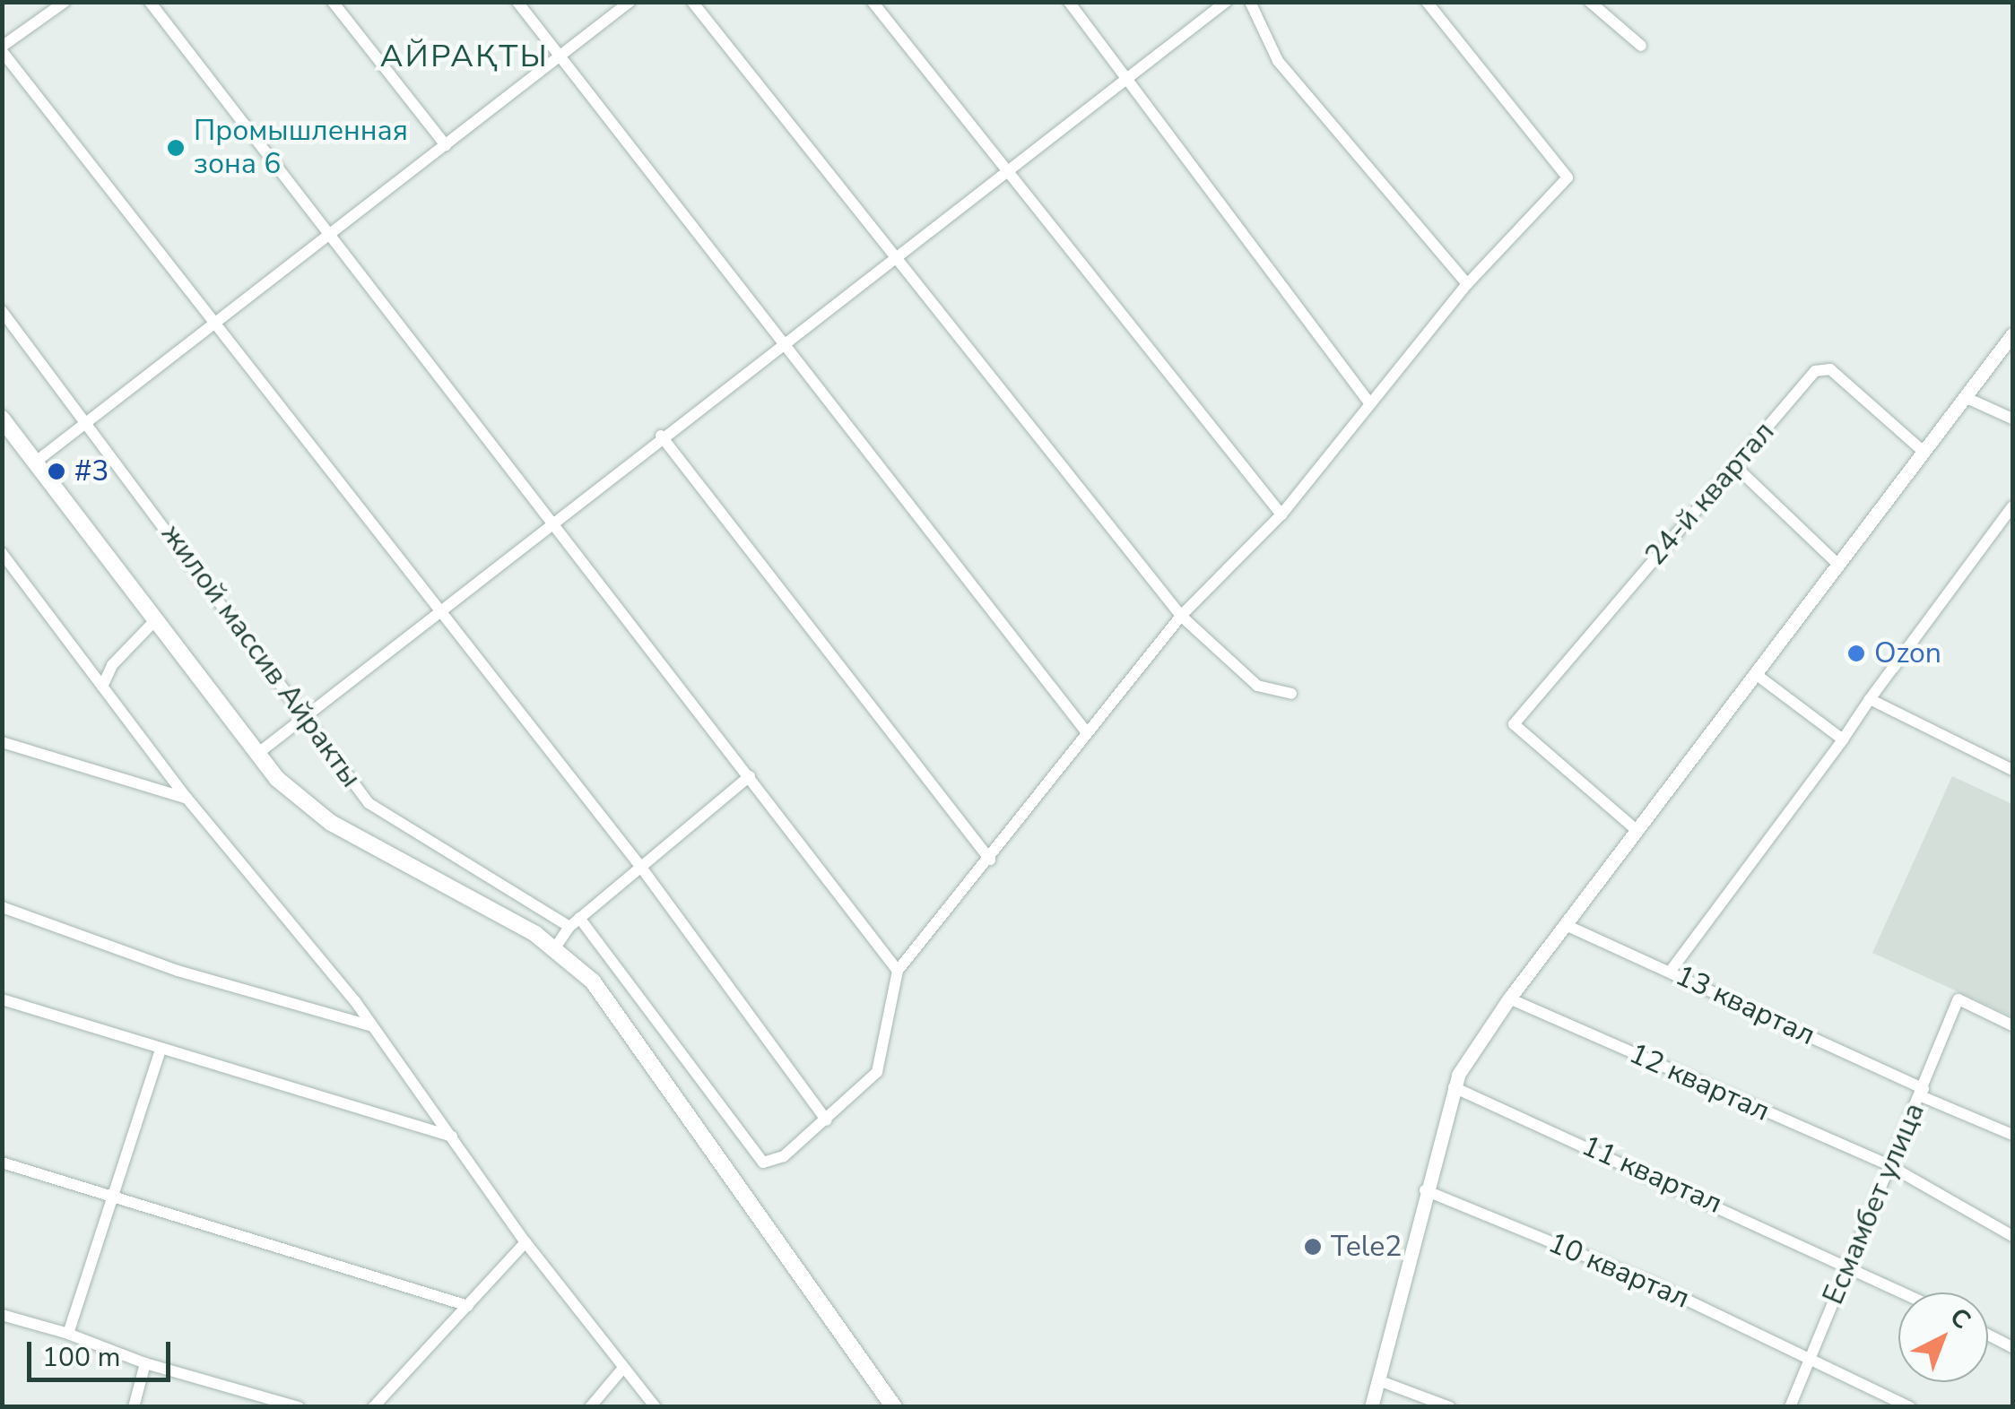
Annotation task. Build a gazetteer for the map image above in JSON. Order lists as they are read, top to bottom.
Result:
{
  "streets": {
    "street": [
      "24-й квартал",
      "жилой массив Айракты",
      "13 квартал",
      "12 квартал",
      "11 квартал",
      "Есмамбет улица",
      "10 квартал"
    ]
  },
  "crossings": [
    ["13 квартал", "Есмамбет улица"],
    ["12 квартал", "Есмамбет улица"],
    ["11 квартал", "Есмамбет улица"],
    ["Есмамбет улица", "10 квартал"]
  ],
  "districts": ["АЙРАҚТЫ"],
  "places": [
    "Промышленная зона 6",
    "#3",
    "Ozon",
    "Tele2"
  ],
  "scale_bar": "100 m",
  "north": "top right"
}
